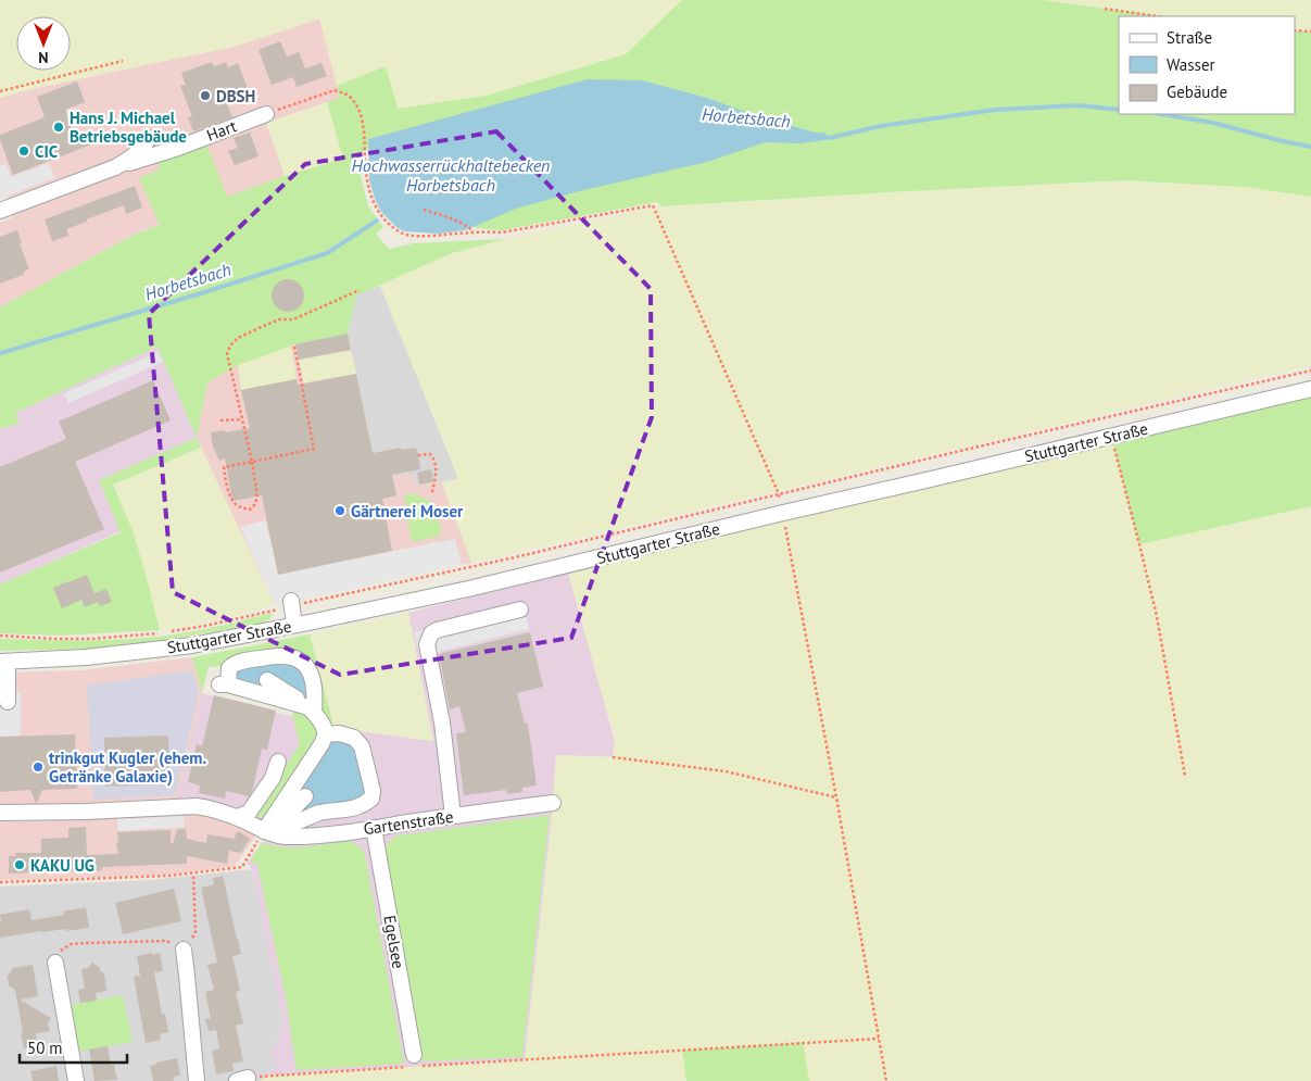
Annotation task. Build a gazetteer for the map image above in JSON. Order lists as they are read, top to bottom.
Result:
{
  "streets": {
    "street": [
      "Hart",
      "Stuttgarter Straße",
      "Gartenstraße",
      "Egelsee"
    ]
  },
  "crossings": [
    ["Gartenstraße", "Egelsee"]
  ],
  "water": ["Horbetsbach", "Hochwasserrückhaltebecken Horbetsbach"],
  "places": [
    "DBSH",
    "Hans J. Michael Betriebsgebäude",
    "CIC",
    "Gärtnerei Moser",
    "trinkgut Kugler (ehem. Getränke Galaxie)",
    "KAKU UG"
  ],
  "legend": ["Straße", "Wasser", "Gebäude"],
  "scale_bar": "50 m",
  "north": "bottom"
}
